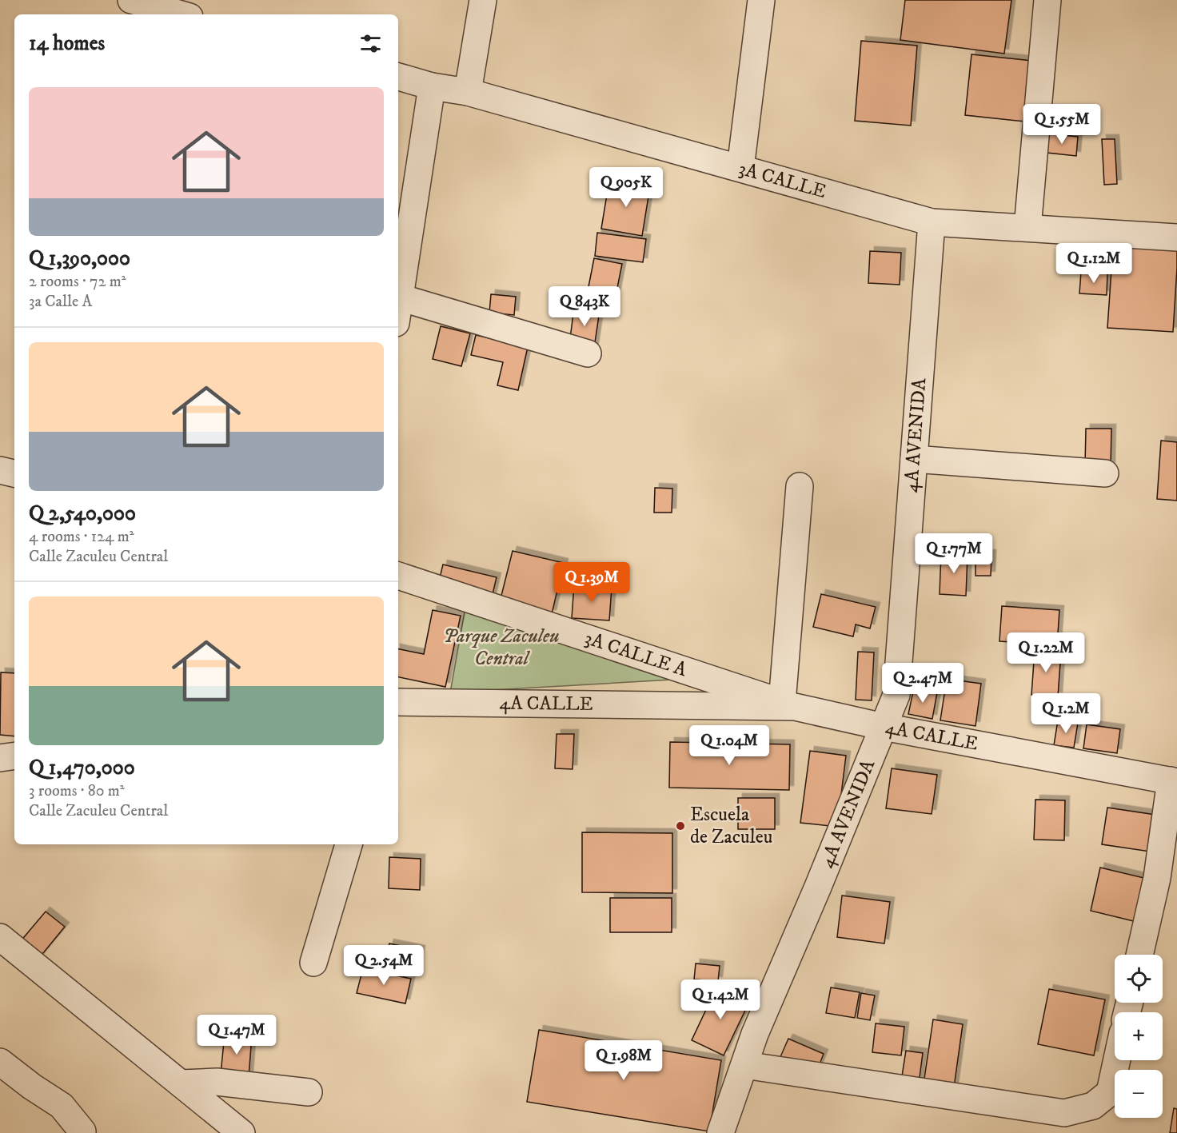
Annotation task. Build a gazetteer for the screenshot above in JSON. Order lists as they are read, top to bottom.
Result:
{
  "streets": {
    "street": [
      "3A CALLE",
      "4A AVENIDA",
      "3A CALLE A",
      "4A CALLE"
    ]
  },
  "crossings": [
    ["3A CALLE", "4A AVENIDA"],
    ["4A AVENIDA", "4A CALLE"],
    ["3A CALLE A", "4A CALLE"]
  ],
  "parks": ["Parque Zaculeu Central"],
  "places": ["Escuela de Zaculeu"],
  "page": {
    "heading": "14 homes",
    "list": [
      {
        "name": "Q 1,390,000",
        "note": "2 rooms · 72 m² · 3a Calle A"
      },
      {
        "name": "Q 2,540,000",
        "note": "4 rooms · 124 m² · Calle Zaculeu Central"
      },
      {
        "name": "Q 1,470,000",
        "note": "3 rooms · 80 m² · Calle Zaculeu Central"
      }
    ],
    "price": [
      "Q 1.55M",
      "Q 905K",
      "Q 1.12M",
      "Q 843K",
      "Q 1.77M",
      "Q 1.39M",
      "Q 1.22M",
      "Q 2.47M",
      "Q 1.2M",
      "Q 1.04M",
      "Q 2.54M",
      "Q 1.42M",
      "Q 1.47M",
      "Q 1.98M"
    ],
    "map_buttons": ["+", "−"]
  }
}
